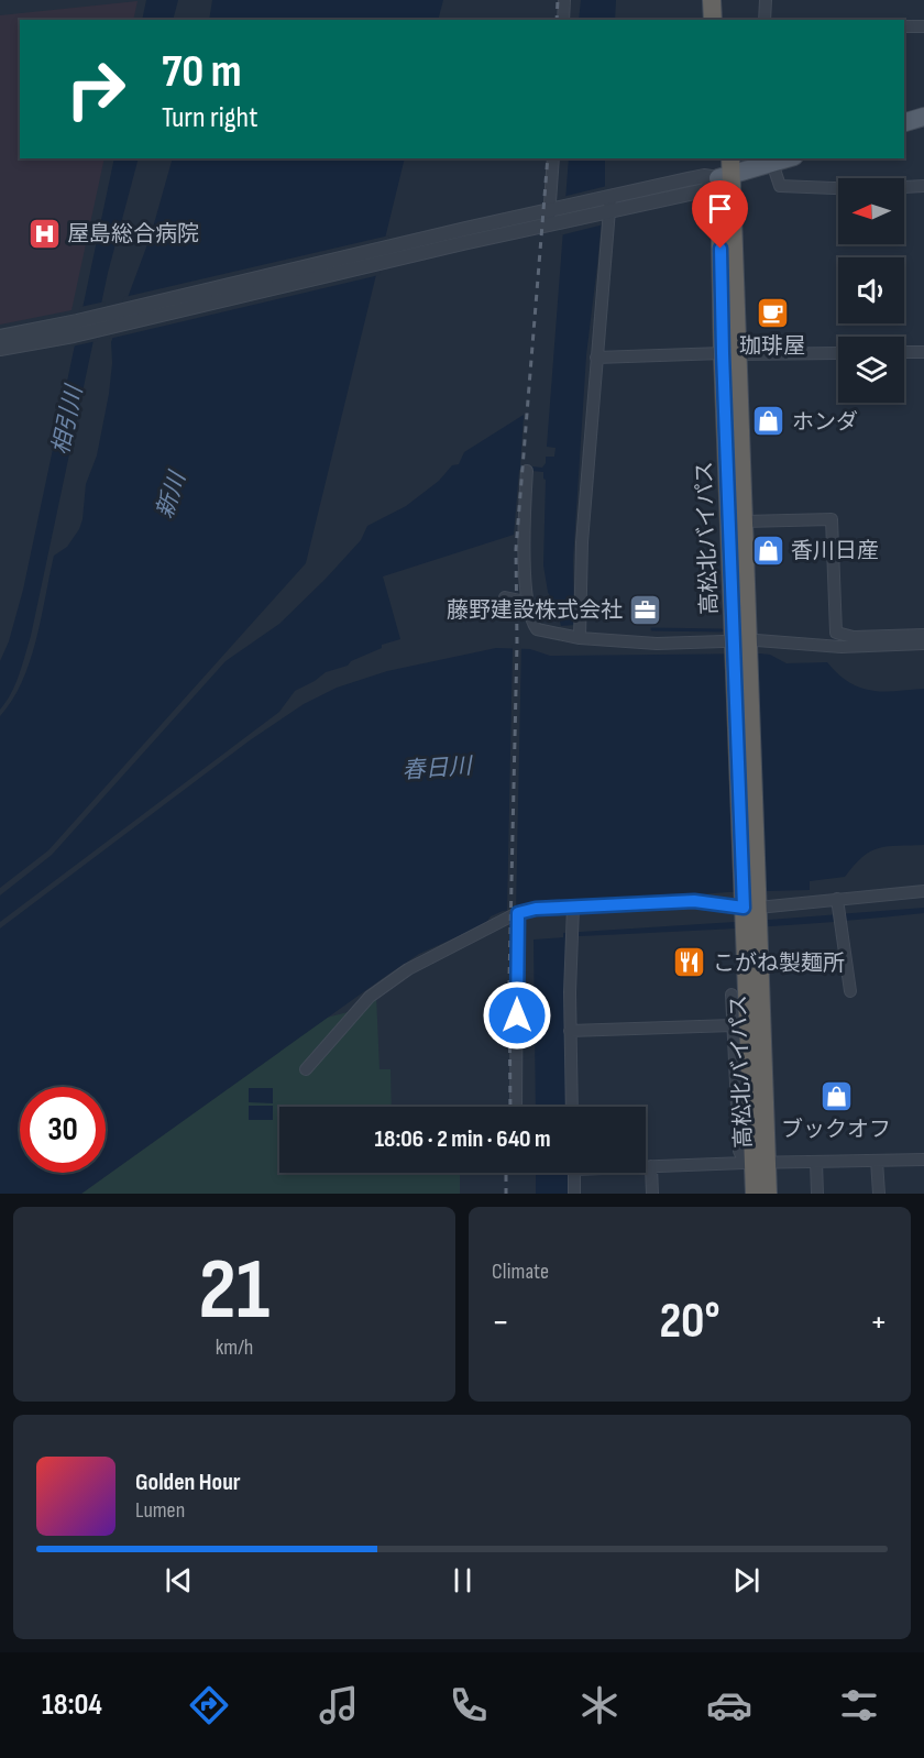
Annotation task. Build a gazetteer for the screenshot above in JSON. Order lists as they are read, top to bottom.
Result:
{
  "streets": {
    "highway": ["高松北バイパス"]
  },
  "water": ["相引川", "新川", "春日川"],
  "places": {
    "hospital": ["屋島総合病院"],
    "cafe": ["珈琲屋"],
    "shop": ["ホンダ", "香川日産", "ブックオフ"],
    "office": ["藤野建設株式会社"],
    "restaurant": ["こがね製麺所"]
  },
  "north": "left",
  "page": {
    "turn": ["70 m", "Turn right"],
    "limit": "30",
    "trip": "18:06 · 2 min · 640 m",
    "tile": [
      ["21", "km/h"],
      "Climate"
    ],
    "heat": ["−", "20°", "+"],
    "song": ["Golden Hour", "Lumen"],
    "tabs": "18:04"
  }
}
